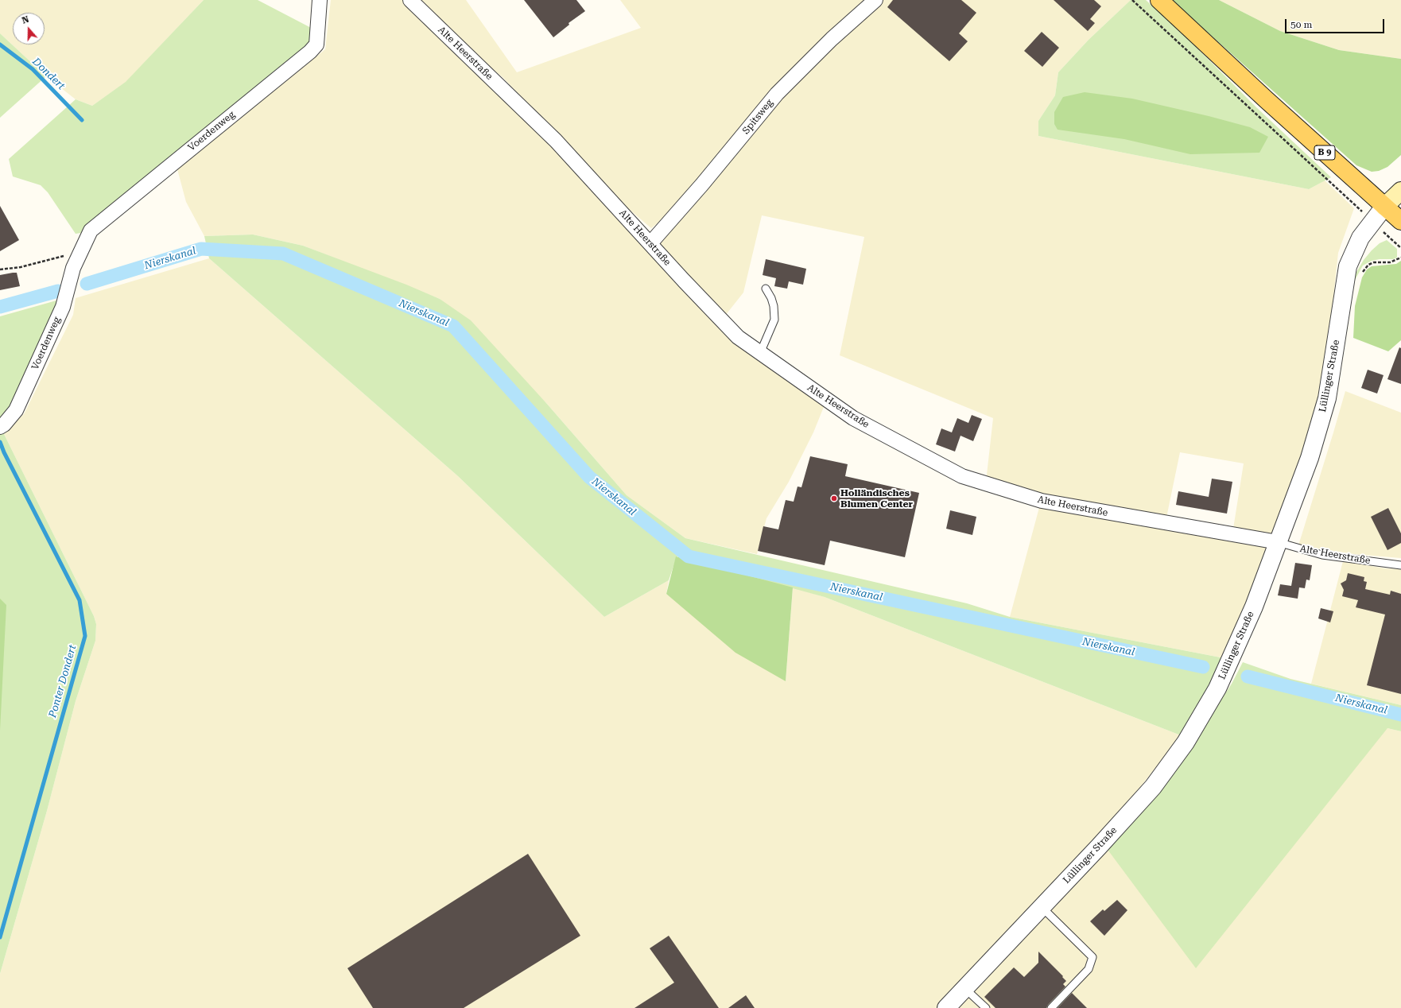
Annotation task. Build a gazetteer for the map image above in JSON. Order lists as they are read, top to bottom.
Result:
{
  "streets": {
    "main road": ["B 9"],
    "street": [
      "Alte Heerstraße",
      "Spitsweg",
      "Voerdenweg",
      "Lüllinger Straße"
    ]
  },
  "crossings": [
    ["Alte Heerstraße", "Spitsweg"],
    ["Alte Heerstraße", "Lüllinger Straße"],
    ["B 9", "Lüllinger Straße"]
  ],
  "water": ["Dondert", "Nierskanal", "Ponter Dondert"],
  "places": ["Holländisches Blumen Center"],
  "scale_bar": "50 m",
  "north": "top"
}
